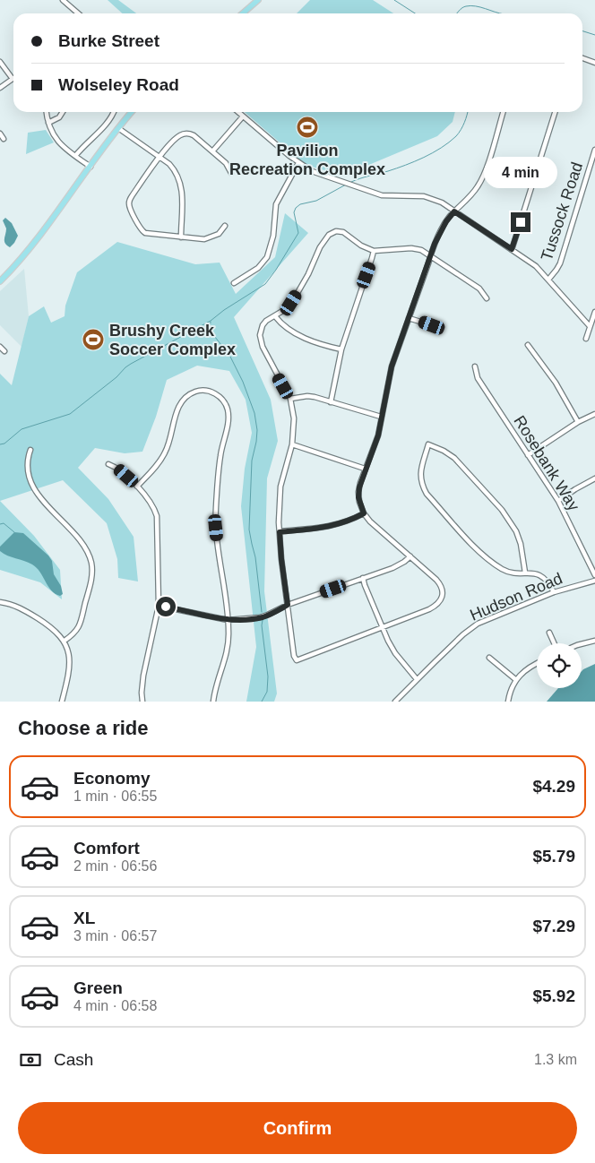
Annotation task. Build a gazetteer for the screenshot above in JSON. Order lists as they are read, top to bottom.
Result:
{
  "streets": {
    "street": ["Tussock Road", "Rosebank Way", "Hudson Road"]
  },
  "places": {
    "sports": ["Pavilion Recreation Complex", "Brushy Creek Soccer Complex"]
  },
  "page": {
    "banner": ["Burke Street", "Wolseley Road"],
    "bubble": "4 min",
    "heading": "Choose a ride",
    "list": [
      {
        "name": "Economy",
        "note": "1 min · 06:55",
        "value": "$4.29"
      },
      {
        "name": "Comfort",
        "note": "2 min · 06:56",
        "value": "$5.79"
      },
      {
        "name": "XL",
        "note": "3 min · 06:57",
        "value": "$7.29"
      },
      {
        "name": "Green",
        "note": "4 min · 06:58",
        "value": "$5.92"
      }
    ],
    "pay": ["Cash", "1.3 km"],
    "buttons": "Confirm"
  }
}
